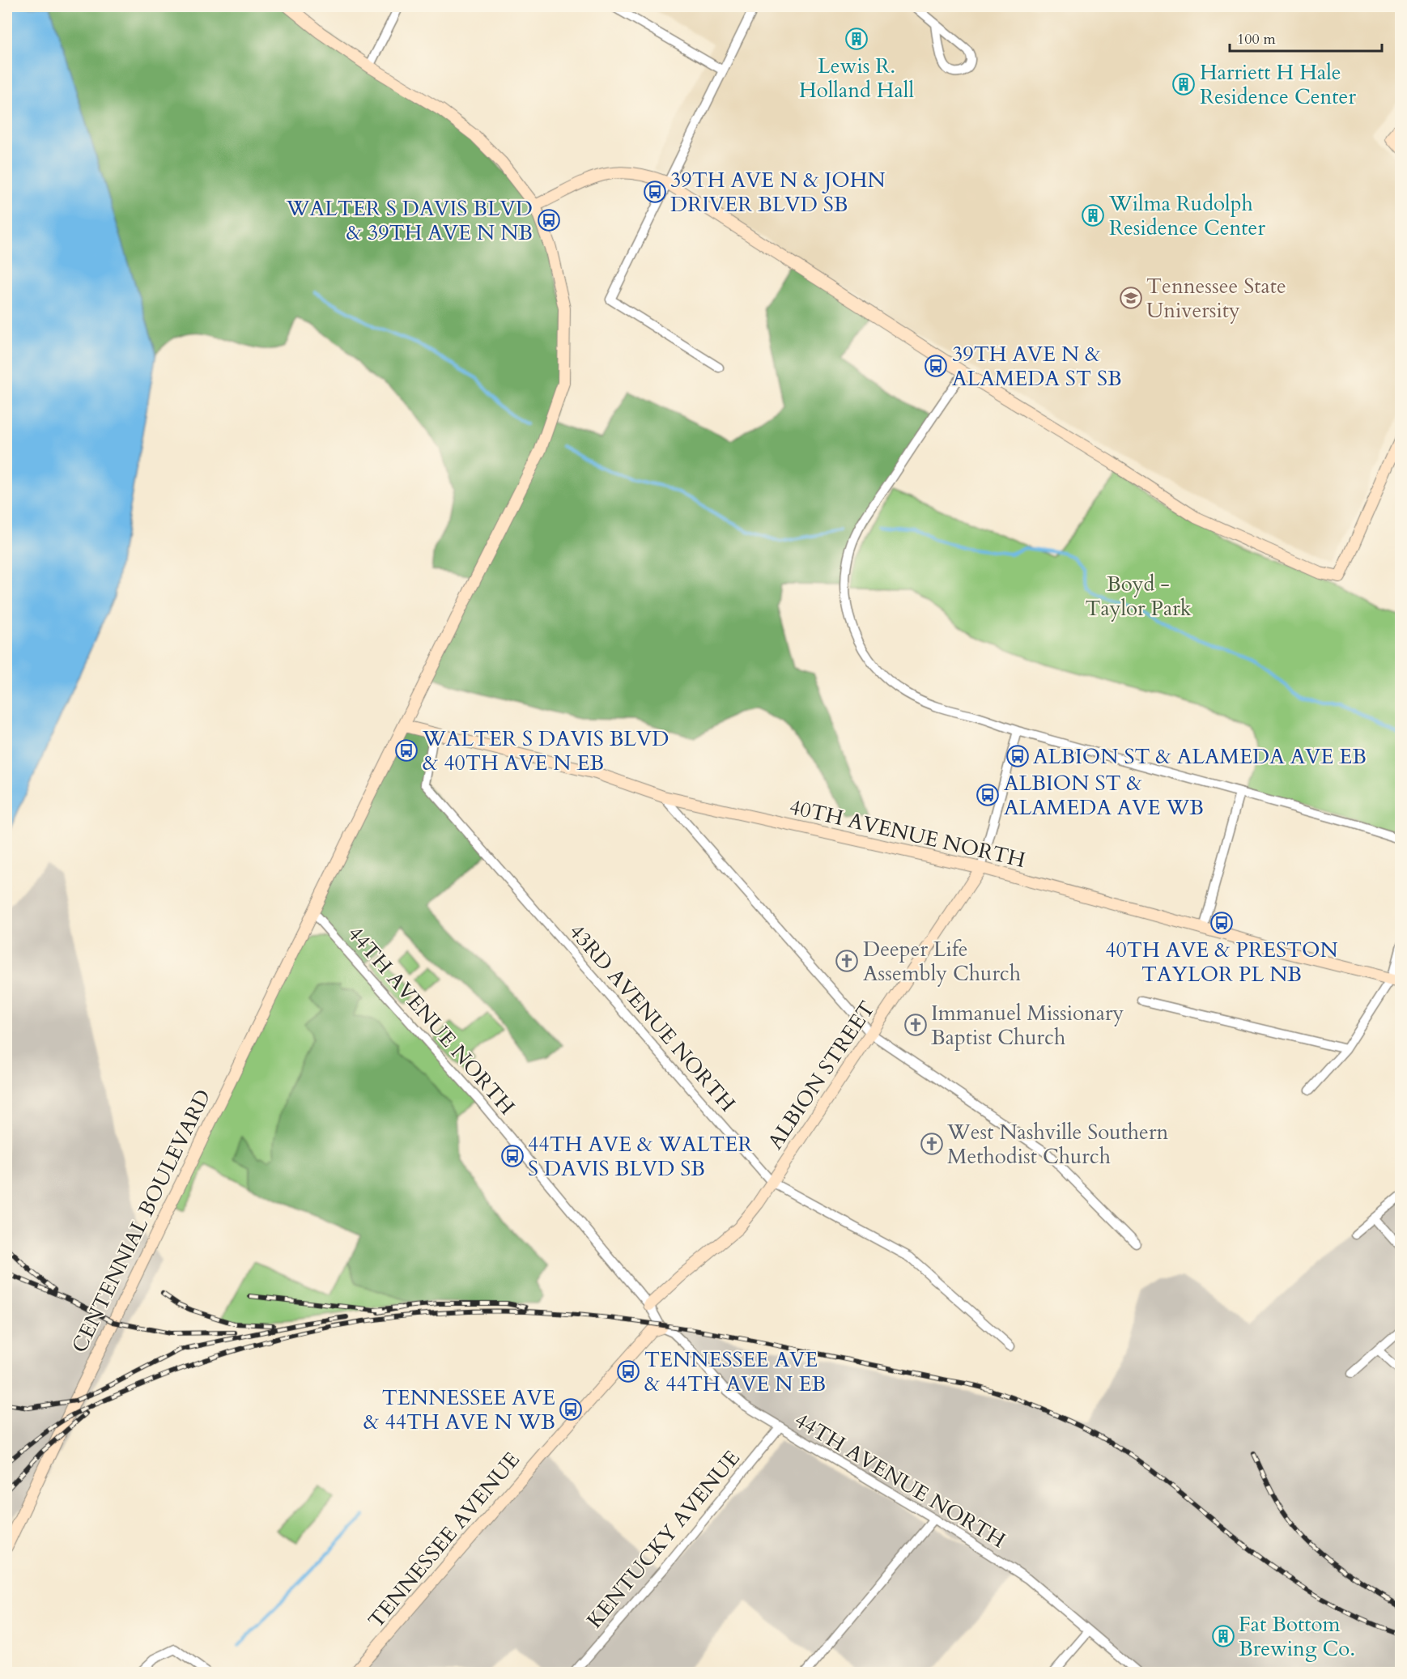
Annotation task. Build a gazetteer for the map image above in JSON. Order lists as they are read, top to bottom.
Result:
{
  "streets": {
    "street": [
      "40TH AVENUE NORTH",
      "43RD AVENUE NORTH",
      "44TH AVENUE NORTH",
      "ALBION STREET",
      "CENTENNIAL BOULEVARD",
      "KENTUCKY AVENUE",
      "TENNESSEE AVENUE"
    ]
  },
  "crossings": [
    ["40TH AVENUE NORTH", "43RD AVENUE NORTH"],
    ["40TH AVENUE NORTH", "ALBION STREET"],
    ["40TH AVENUE NORTH", "CENTENNIAL BOULEVARD"],
    ["43RD AVENUE NORTH", "ALBION STREET"],
    ["44TH AVENUE NORTH", "ALBION STREET"],
    ["44TH AVENUE NORTH", "CENTENNIAL BOULEVARD"],
    ["44TH AVENUE NORTH", "KENTUCKY AVENUE"],
    ["44TH AVENUE NORTH", "TENNESSEE AVENUE"]
  ],
  "parks": ["Boyd - Taylor Park"],
  "places": {
    "building": [
      "Lewis R. Holland Hall",
      "Harriett H Hale Residence Center",
      "Wilma Rudolph Residence Center",
      "Fat Bottom Brewing Co."
    ],
    "bus stop": [
      "39TH AVE N & JOHN DRIVER BLVD SB",
      "WALTER S DAVIS BLVD & 39TH AVE N NB",
      "39TH AVE N & ALAMEDA ST SB",
      "WALTER S DAVIS BLVD & 40TH AVE N EB",
      "ALBION ST & ALAMEDA AVE EB",
      "ALBION ST & ALAMEDA AVE WB",
      "40TH AVE & PRESTON TAYLOR PL NB",
      "44TH AVE & WALTER S DAVIS BLVD SB",
      "TENNESSEE AVE & 44TH AVE N EB",
      "TENNESSEE AVE & 44TH AVE N WB"
    ],
    "school or university": ["Tennessee State University"],
    "church": ["Deeper Life Assembly Church", "Immanuel Missionary Baptist Church", "West Nashville Southern Methodist Church"]
  },
  "scale_bar": "100 m"
}
